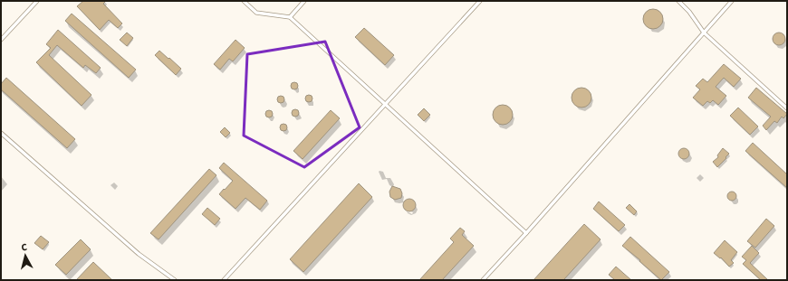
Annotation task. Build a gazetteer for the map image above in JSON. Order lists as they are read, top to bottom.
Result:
{
  "north": "top"
}
